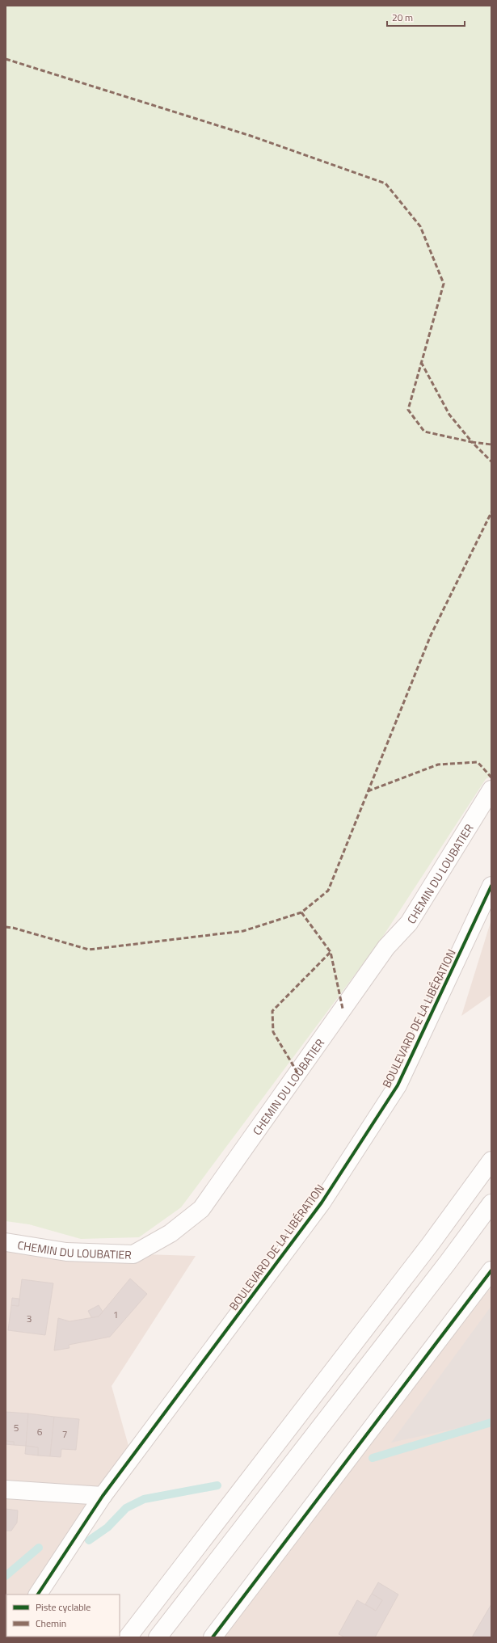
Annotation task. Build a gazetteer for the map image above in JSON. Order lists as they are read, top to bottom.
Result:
{
  "streets": {
    "street": ["CHEMIN DU LOUBATIER", "BOULEVARD DE LA LIBÉRATION"]
  },
  "house_numbers": [
    "1",
    "3",
    "5",
    "6",
    "7"
  ],
  "legend": ["Piste cyclable", "Chemin"],
  "scale_bar": "20 m"
}
